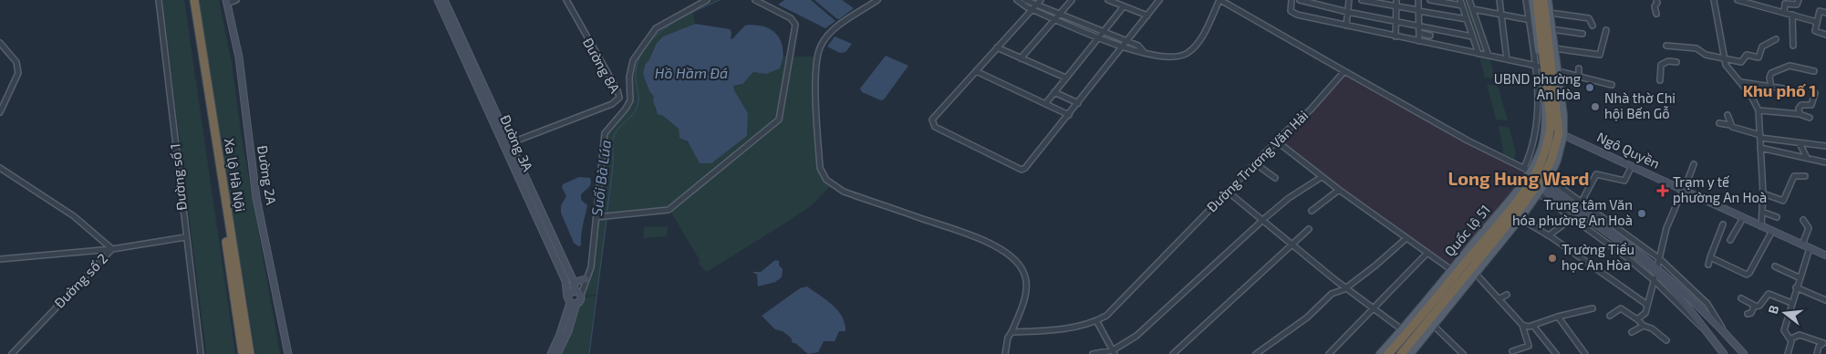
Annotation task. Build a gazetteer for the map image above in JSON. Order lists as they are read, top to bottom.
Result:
{
  "streets": {
    "highway": ["Xa lộ Hà Nội", "Quốc lộ 51"],
    "street": [
      "Đường 8A",
      "Đường 3A",
      "Ngô Quyền",
      "Đường Trương Văn Hải",
      "Đường 2A",
      "Đường số 1",
      "Đường số 2"
    ]
  },
  "crossings": [
    ["Đường 8A", "Đường 3A"],
    ["Ngô Quyền", "Quốc lộ 51"]
  ],
  "districts": ["Khu phố 1", "Long Hung Ward"],
  "water": ["Hồ Hầm Đá", "Suối Bà Lúa"],
  "places": {
    "other": [
      "UBND phường An Hòa",
      "Nhà thờ Chi hội Bến Gỗ",
      "Trung tâm Văn hóa phường An Hoà",
      "Trường Tiểu học An Hòa"
    ],
    "health": ["Trạm y tế phường An Hoà"]
  },
  "north": "left"
}
